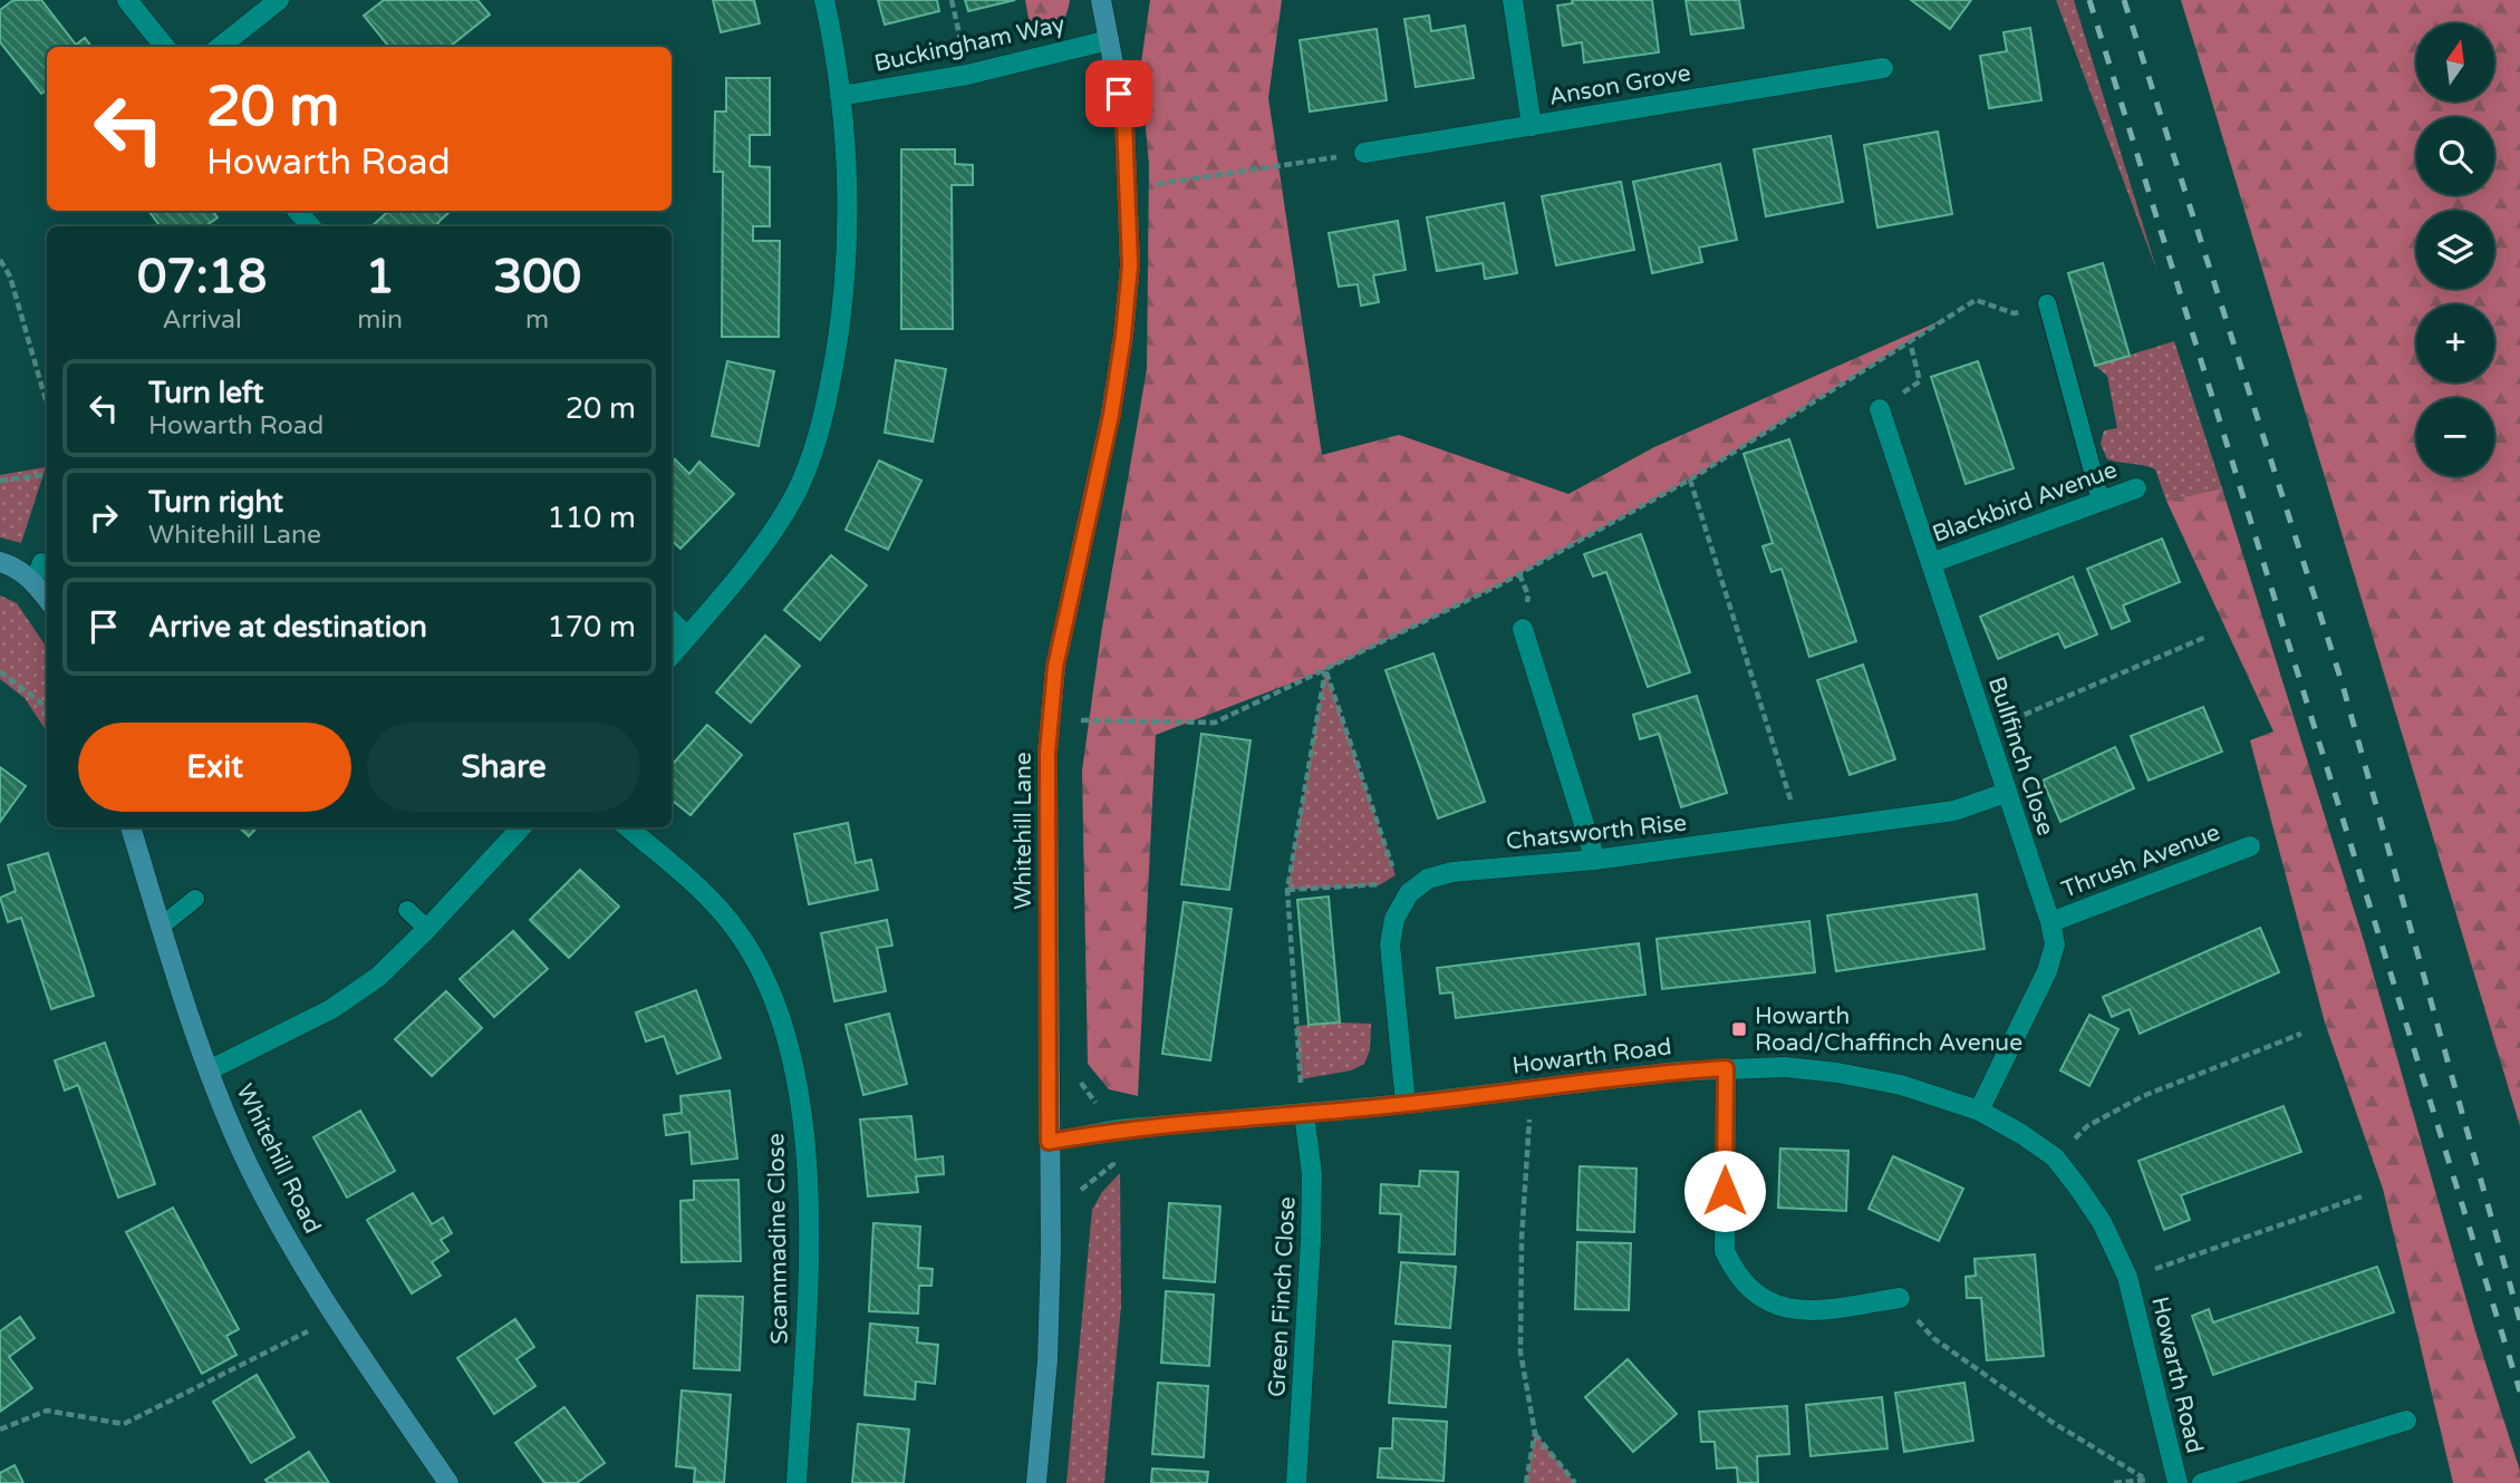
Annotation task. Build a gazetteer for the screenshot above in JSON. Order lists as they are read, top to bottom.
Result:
{
  "streets": {
    "main road": ["Whitehill Lane", "Whitehill Road"],
    "street": [
      "Buckingham Way",
      "Anson Grove",
      "Blackbird Avenue",
      "Bullfinch Close",
      "Chatsworth Rise",
      "Thrush Avenue",
      "Howarth Road",
      "Scammadine Close",
      "Green Finch Close"
    ]
  },
  "crossings": [
    ["Buckingham Way", "Whitehill Lane"],
    ["Blackbird Avenue", "Bullfinch Close"],
    ["Bullfinch Close", "Chatsworth Rise"],
    ["Bullfinch Close", "Thrush Avenue"],
    ["Bullfinch Close", "Howarth Road"],
    ["Whitehill Lane", "Howarth Road"],
    ["Howarth Road", "Green Finch Close"]
  ],
  "places": {
    "transit": ["Howarth Road/Chaffinch Avenue"]
  },
  "north": "top",
  "page": {
    "map_buttons": ["+", "−"],
    "turn": ["20 m", "Howarth Road"],
    "eta": [
      "07:18",
      "Arrival",
      "1",
      "min",
      "300",
      "m"
    ],
    "list": [
      {
        "name": "Turn left",
        "note": "Howarth Road",
        "value": "20 m"
      },
      {
        "name": "Turn right",
        "note": "Whitehill Lane",
        "value": "110 m"
      },
      {
        "name": "Arrive at destination",
        "value": "170 m"
      }
    ],
    "buttons": ["Exit", "Share"]
  }
}
